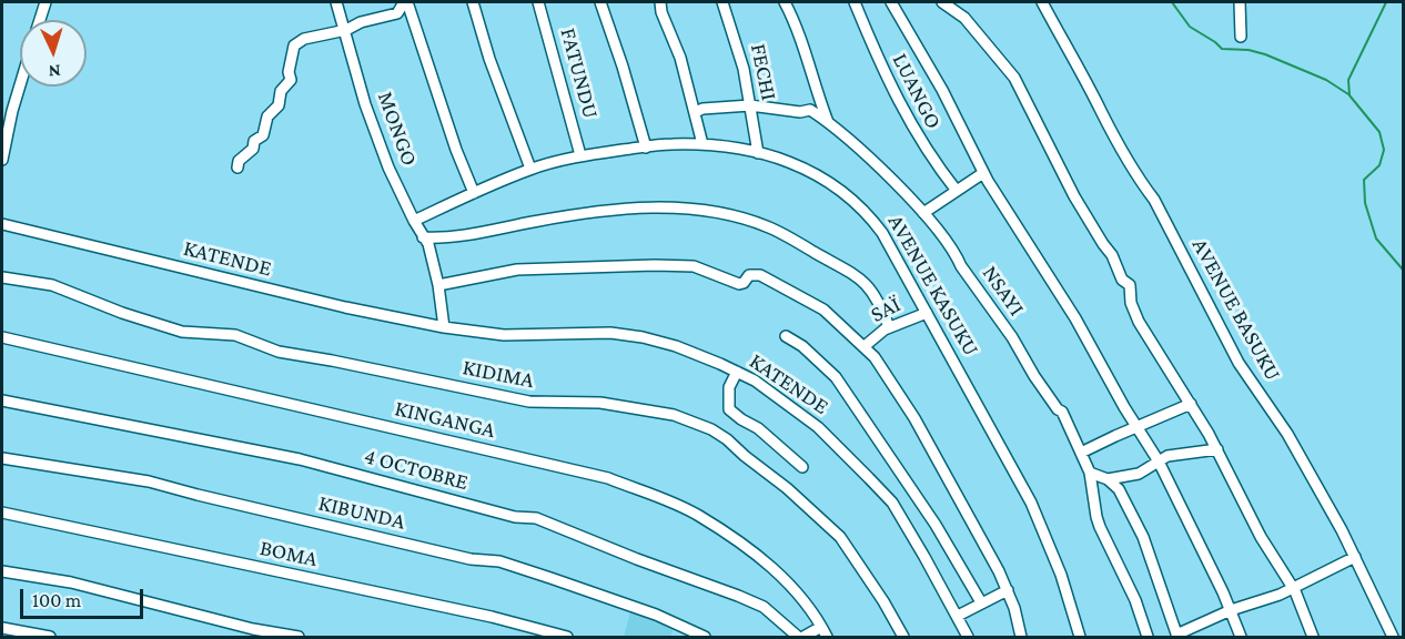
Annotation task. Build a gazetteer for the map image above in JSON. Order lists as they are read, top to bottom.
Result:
{
  "streets": {
    "street": [
      "FECHI",
      "FATUNDU",
      "LUANGO",
      "MONGO",
      "KATENDE",
      "AVENUE KASUKU",
      "NSAYI",
      "SAÏ",
      "AVENUE BASUKU",
      "KIDIMA",
      "KINGANGA",
      "4 OCTOBRE",
      "KIBUNDA",
      "BOMA"
    ]
  },
  "crossings": [
    ["FECHI", "AVENUE KASUKU"],
    ["FECHI", "NSAYI"],
    ["FATUNDU", "AVENUE KASUKU"],
    ["MONGO", "AVENUE KASUKU"],
    ["AVENUE KASUKU", "SAÏ"]
  ],
  "scale_bar": "100 m",
  "north": "bottom"
}
